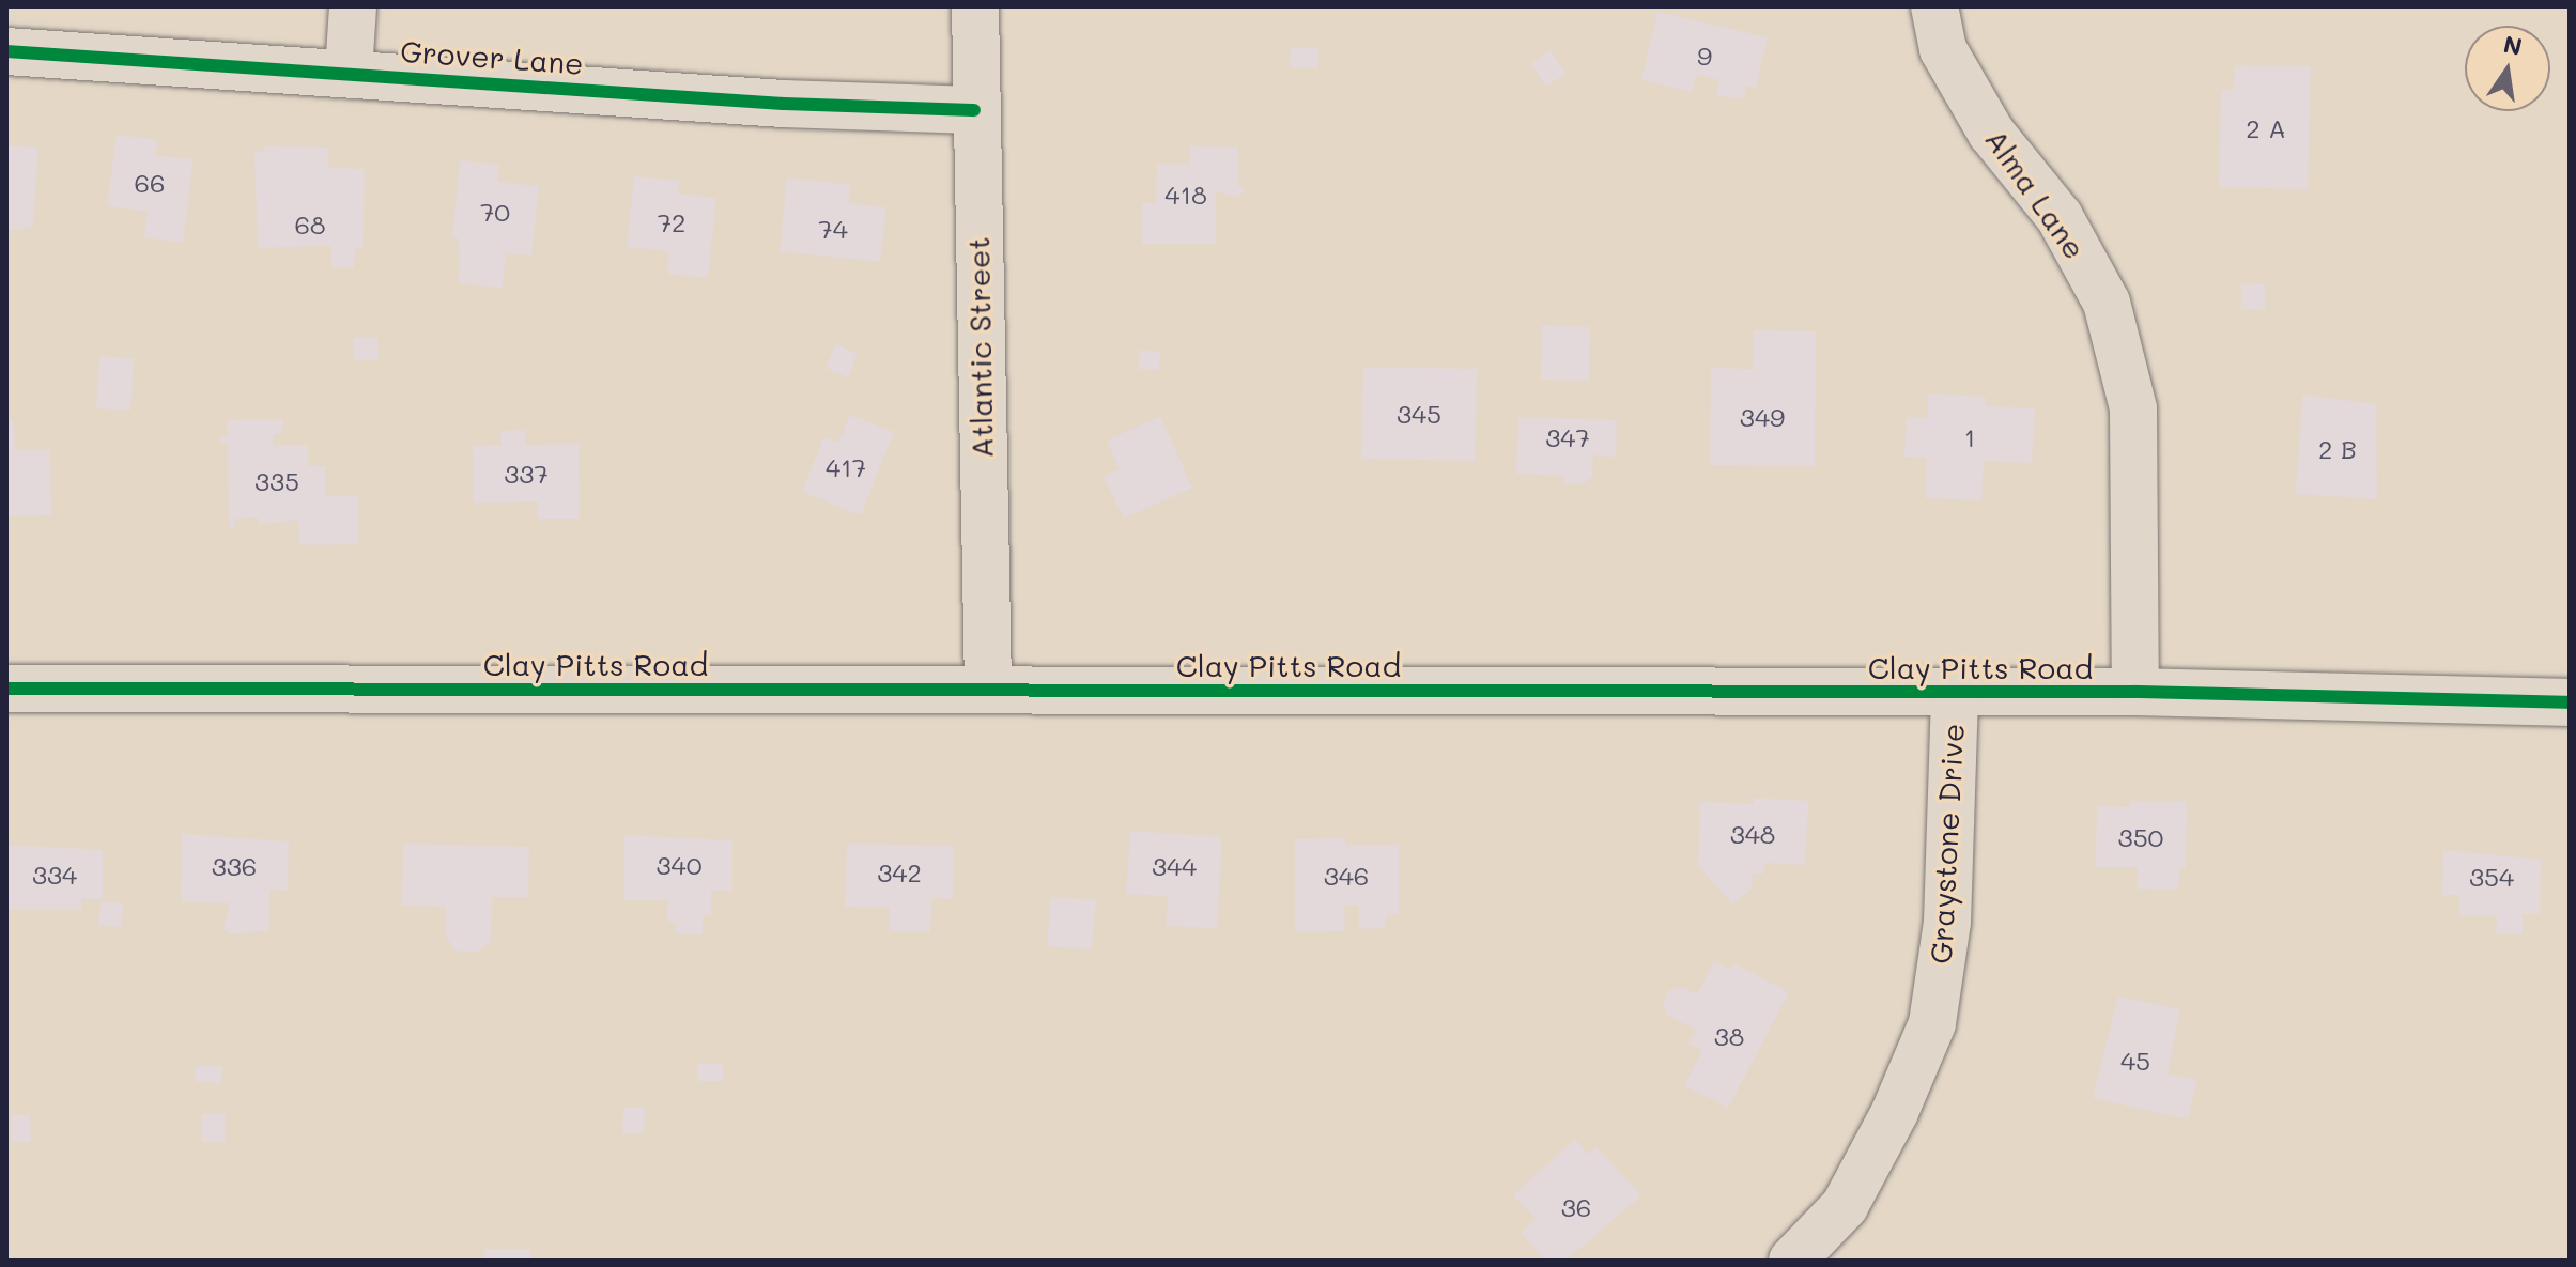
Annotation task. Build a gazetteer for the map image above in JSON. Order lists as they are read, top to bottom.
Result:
{
  "streets": {
    "street": [
      "Grover Lane",
      "Alma Lane",
      "Atlantic Street",
      "Clay Pitts Road",
      "Graystone Drive"
    ]
  },
  "crossings": [
    ["Grover Lane", "Atlantic Street"],
    ["Alma Lane", "Clay Pitts Road"],
    ["Atlantic Street", "Clay Pitts Road"],
    ["Clay Pitts Road", "Graystone Drive"]
  ],
  "house_numbers": [
    "9",
    "2 A",
    "66",
    "418",
    "70",
    "72",
    "68",
    "74",
    "345",
    "349",
    "347",
    "1",
    "2 B",
    "417",
    "337",
    "335",
    "348",
    "350",
    "340",
    "336",
    "344",
    "342",
    "334",
    "346",
    "354",
    "38",
    "45",
    "36"
  ],
  "north": "top"
}
